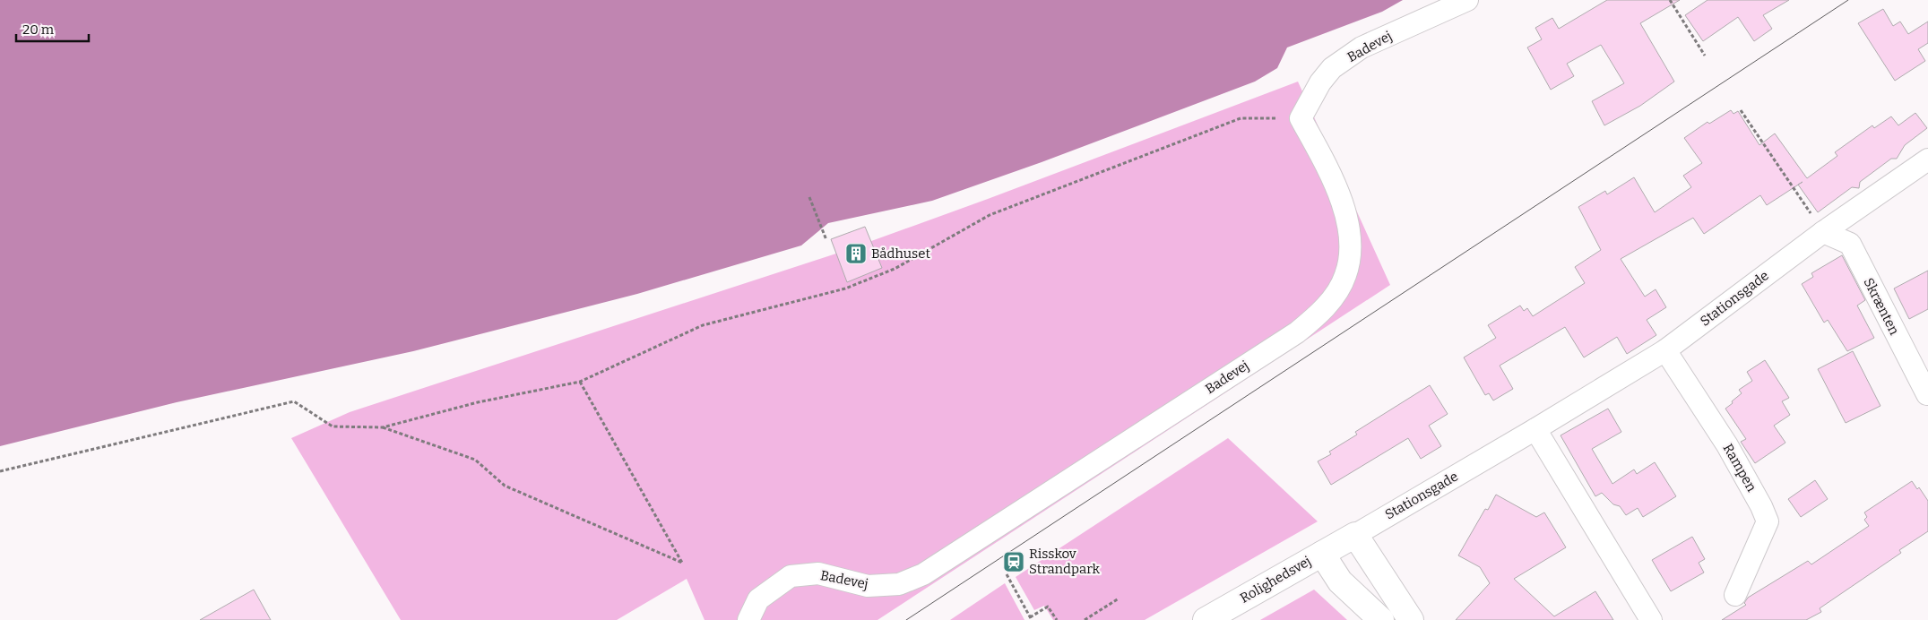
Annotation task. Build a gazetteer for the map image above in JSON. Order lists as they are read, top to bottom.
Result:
{
  "streets": {
    "street": [
      "Badevej",
      "Stationsgade",
      "Skrænten",
      "Rampen",
      "Rolighedsvej"
    ]
  },
  "crossings": [
    ["Stationsgade", "Skrænten"],
    ["Stationsgade", "Rampen"],
    ["Stationsgade", "Rolighedsvej"]
  ],
  "places": {
    "building": ["Bådhuset"],
    "station": ["Risskov Strandpark"]
  },
  "scale_bar": "20 m"
}
